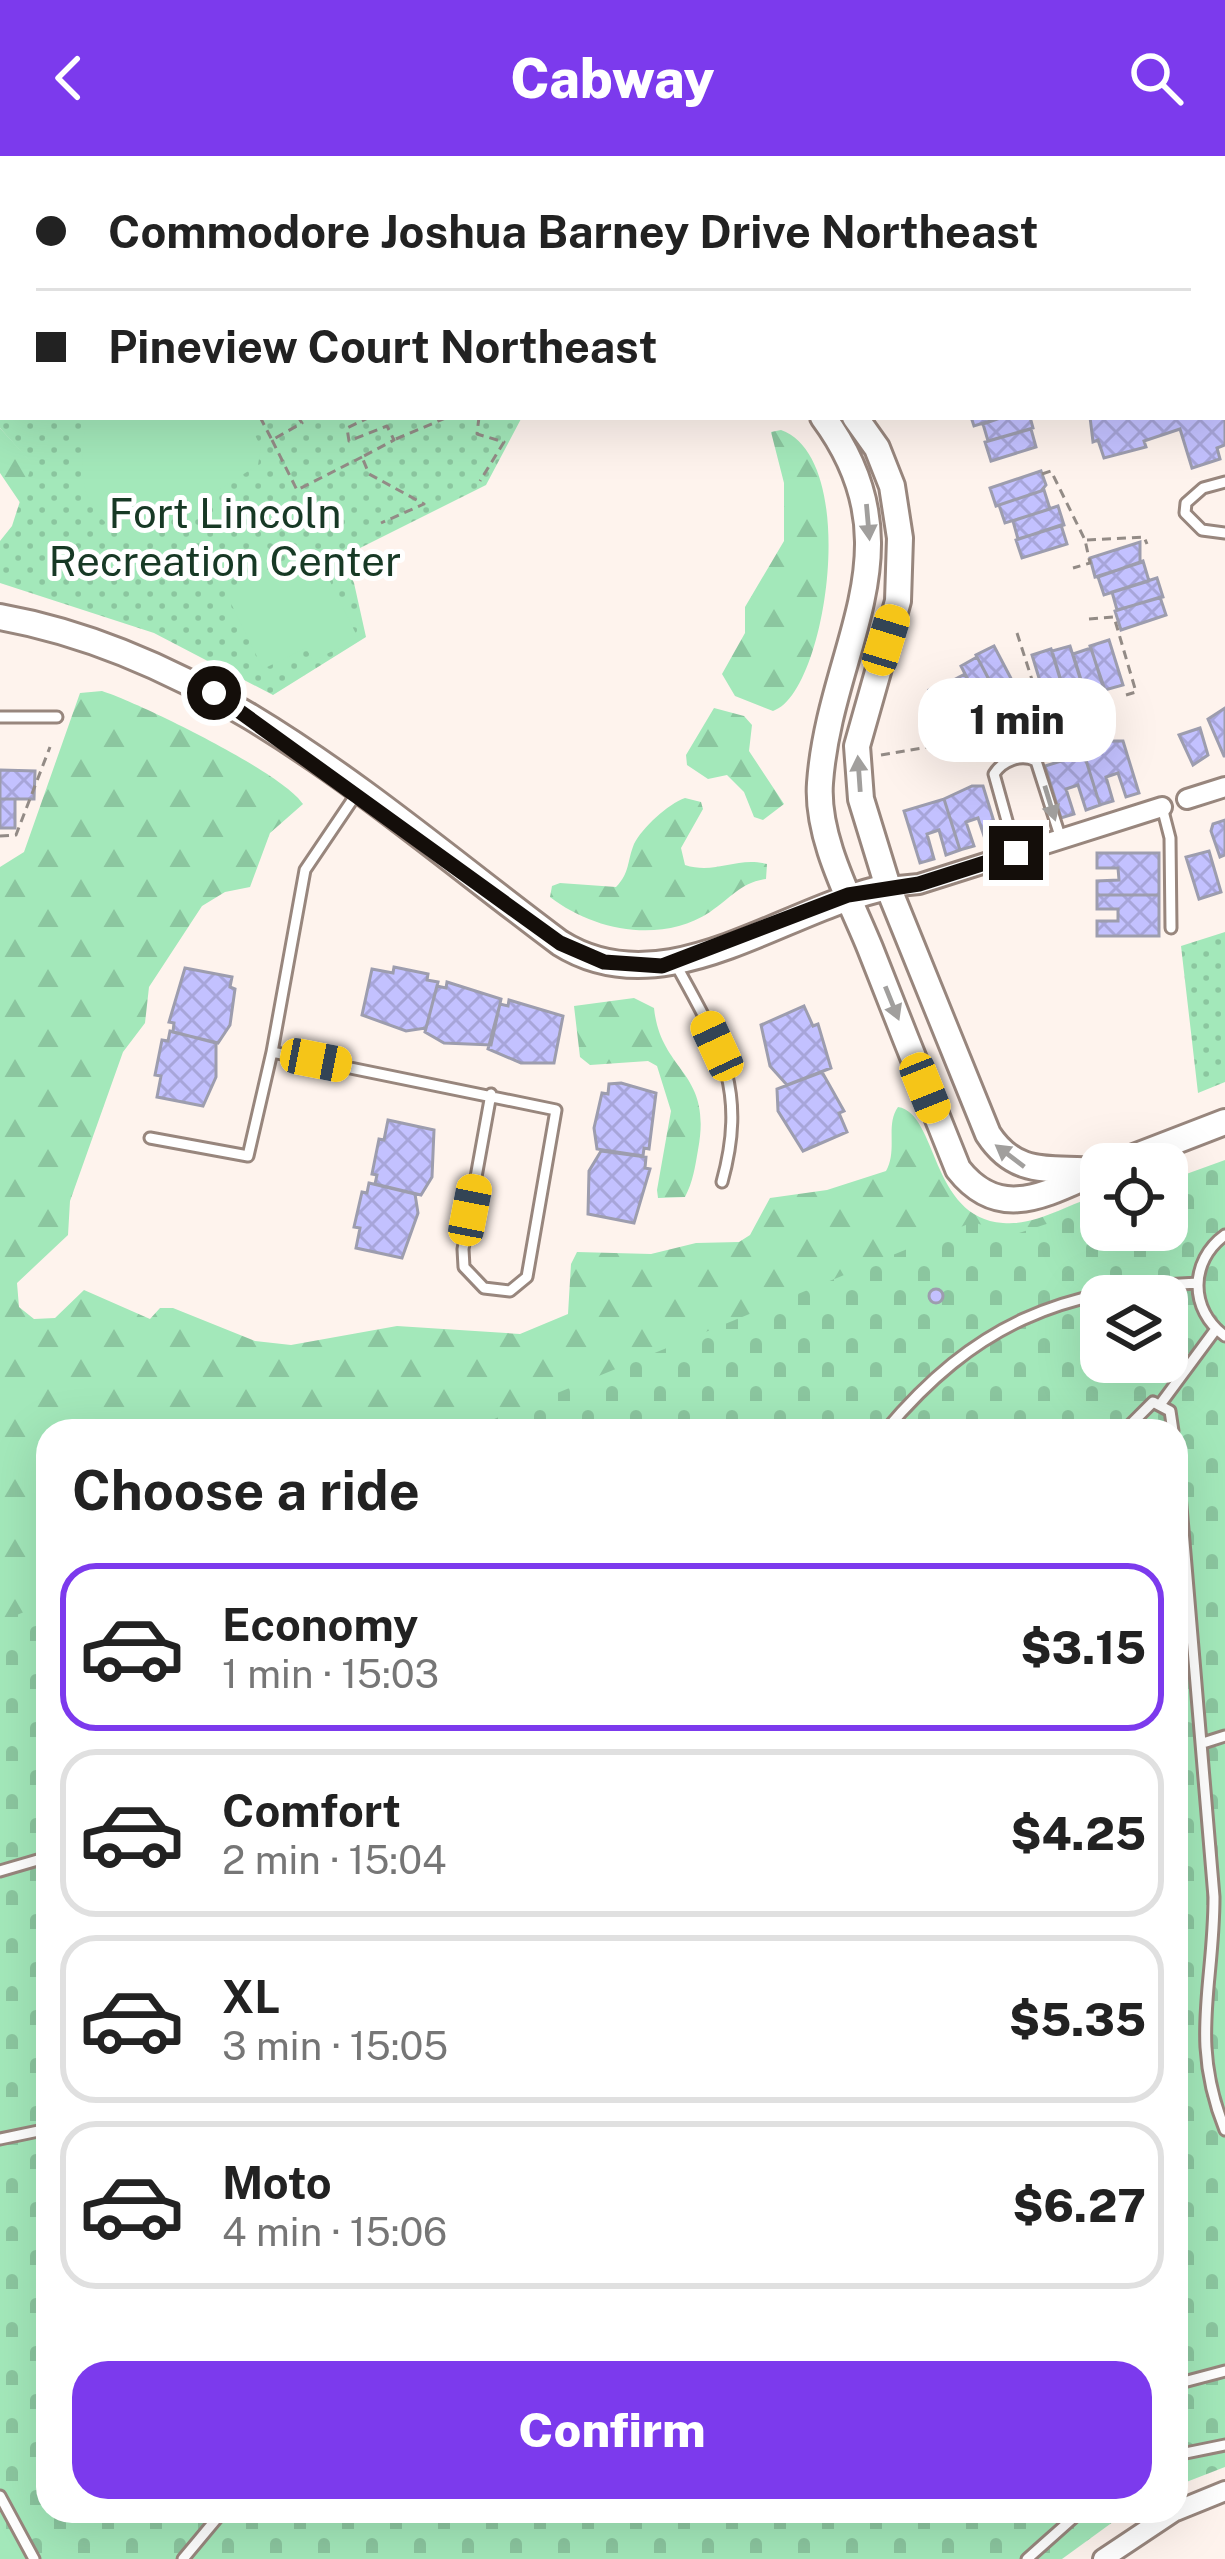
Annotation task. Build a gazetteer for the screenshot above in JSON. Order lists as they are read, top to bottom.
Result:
{
  "parks": ["Fort Lincoln Recreation Center"],
  "page": {
    "header": "Cabway",
    "banner": ["Commodore Joshua Barney Drive Northeast", "Pineview Court Northeast"],
    "bubble": "1 min",
    "heading": "Choose a ride",
    "list": [
      {
        "name": "Economy",
        "note": "1 min · 15:03",
        "value": "$3.15"
      },
      {
        "name": "Comfort",
        "note": "2 min · 15:04",
        "value": "$4.25"
      },
      {
        "name": "XL",
        "note": "3 min · 15:05",
        "value": "$5.35"
      },
      {
        "name": "Moto",
        "note": "4 min · 15:06",
        "value": "$6.27"
      }
    ],
    "buttons": "Confirm"
  }
}
